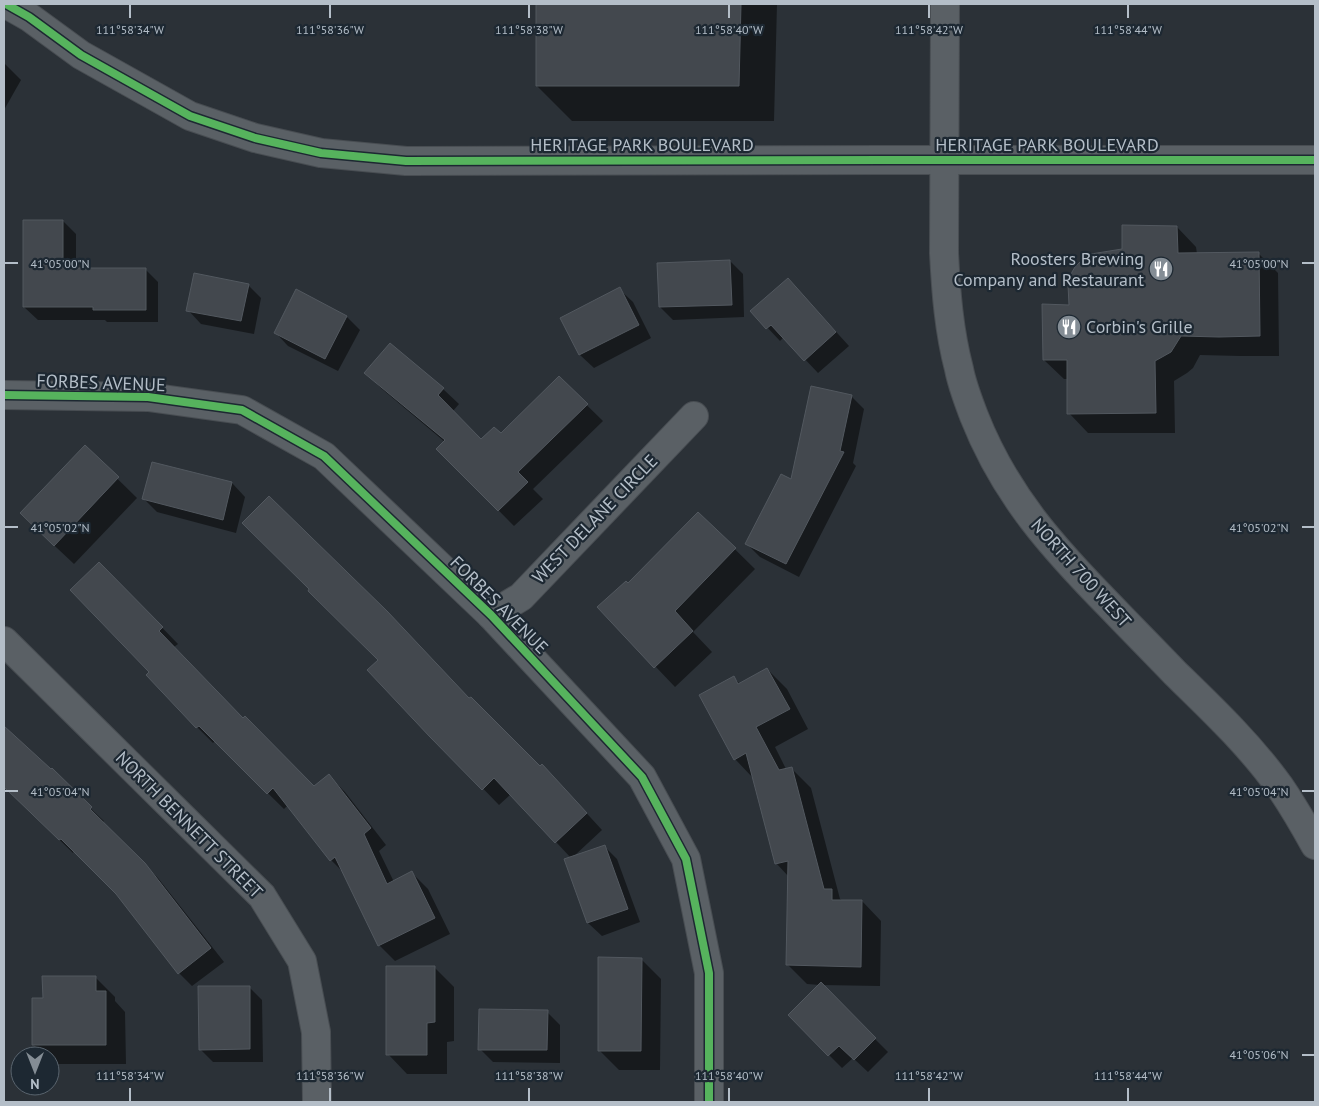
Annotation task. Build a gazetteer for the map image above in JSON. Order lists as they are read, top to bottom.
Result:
{
  "streets": {
    "street": [
      "HERITAGE PARK BOULEVARD",
      "FORBES AVENUE",
      "WEST DELANE CIRCLE",
      "NORTH 700 WEST",
      "NORTH BENNETT STREET"
    ]
  },
  "crossings": [
    ["HERITAGE PARK BOULEVARD", "NORTH 700 WEST"],
    ["FORBES AVENUE", "WEST DELANE CIRCLE"]
  ],
  "places": {
    "restaurant": ["Roosters Brewing Company and Restaurant", "Corbin's Grille"]
  },
  "north": "bottom",
  "coordinates": [
    "111°58'34\"W",
    "111°58'36\"W",
    "111°58'38\"W",
    "111°58'40\"W",
    "111°58'42\"W",
    "111°58'44\"W",
    "41°05'00\"N",
    "41°05'02\"N",
    "41°05'04\"N",
    "41°05'06\"N"
  ]
}
